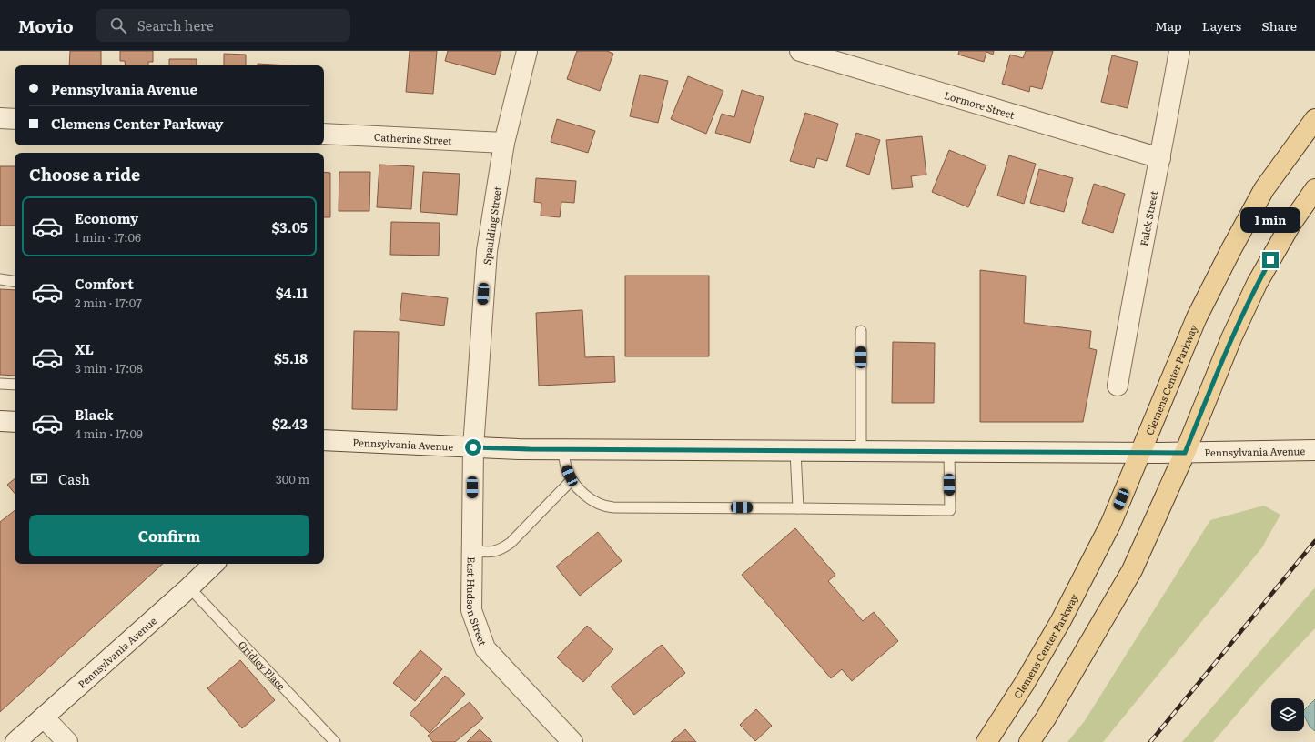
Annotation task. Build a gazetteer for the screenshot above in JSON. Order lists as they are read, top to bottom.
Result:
{
  "streets": {
    "main road": ["Clemens Center Parkway"],
    "street": [
      "Lormore Street",
      "Catherine Street",
      "Falck Street",
      "Spaulding Street",
      "Pennsylvania Avenue",
      "East Hudson Street"
    ],
    "lane": ["Gridley Place"]
  },
  "crossings": [
    ["Lormore Street", "Falck Street"],
    ["Catherine Street", "Spaulding Street"],
    ["Spaulding Street", "Pennsylvania Avenue"],
    ["Spaulding Street", "East Hudson Street"],
    ["Clemens Center Parkway", "Pennsylvania Avenue"],
    ["Pennsylvania Avenue", "East Hudson Street"],
    ["Pennsylvania Avenue", "Gridley Place"]
  ],
  "page": {
    "header": "Movio",
    "search": "Search here",
    "nav": ["Map", "Layers", "Share"],
    "banner": ["Pennsylvania Avenue", "Clemens Center Parkway"],
    "heading": "Choose a ride",
    "list": [
      {
        "name": "Economy",
        "note": "1 min · 17:06",
        "value": "$3.05"
      },
      {
        "name": "Comfort",
        "note": "2 min · 17:07",
        "value": "$4.11"
      },
      {
        "name": "XL",
        "note": "3 min · 17:08",
        "value": "$5.18"
      },
      {
        "name": "Black",
        "note": "4 min · 17:09",
        "value": "$2.43"
      }
    ],
    "bubble": "1 min",
    "pay": ["Cash", "300 m"],
    "buttons": "Confirm"
  }
}
